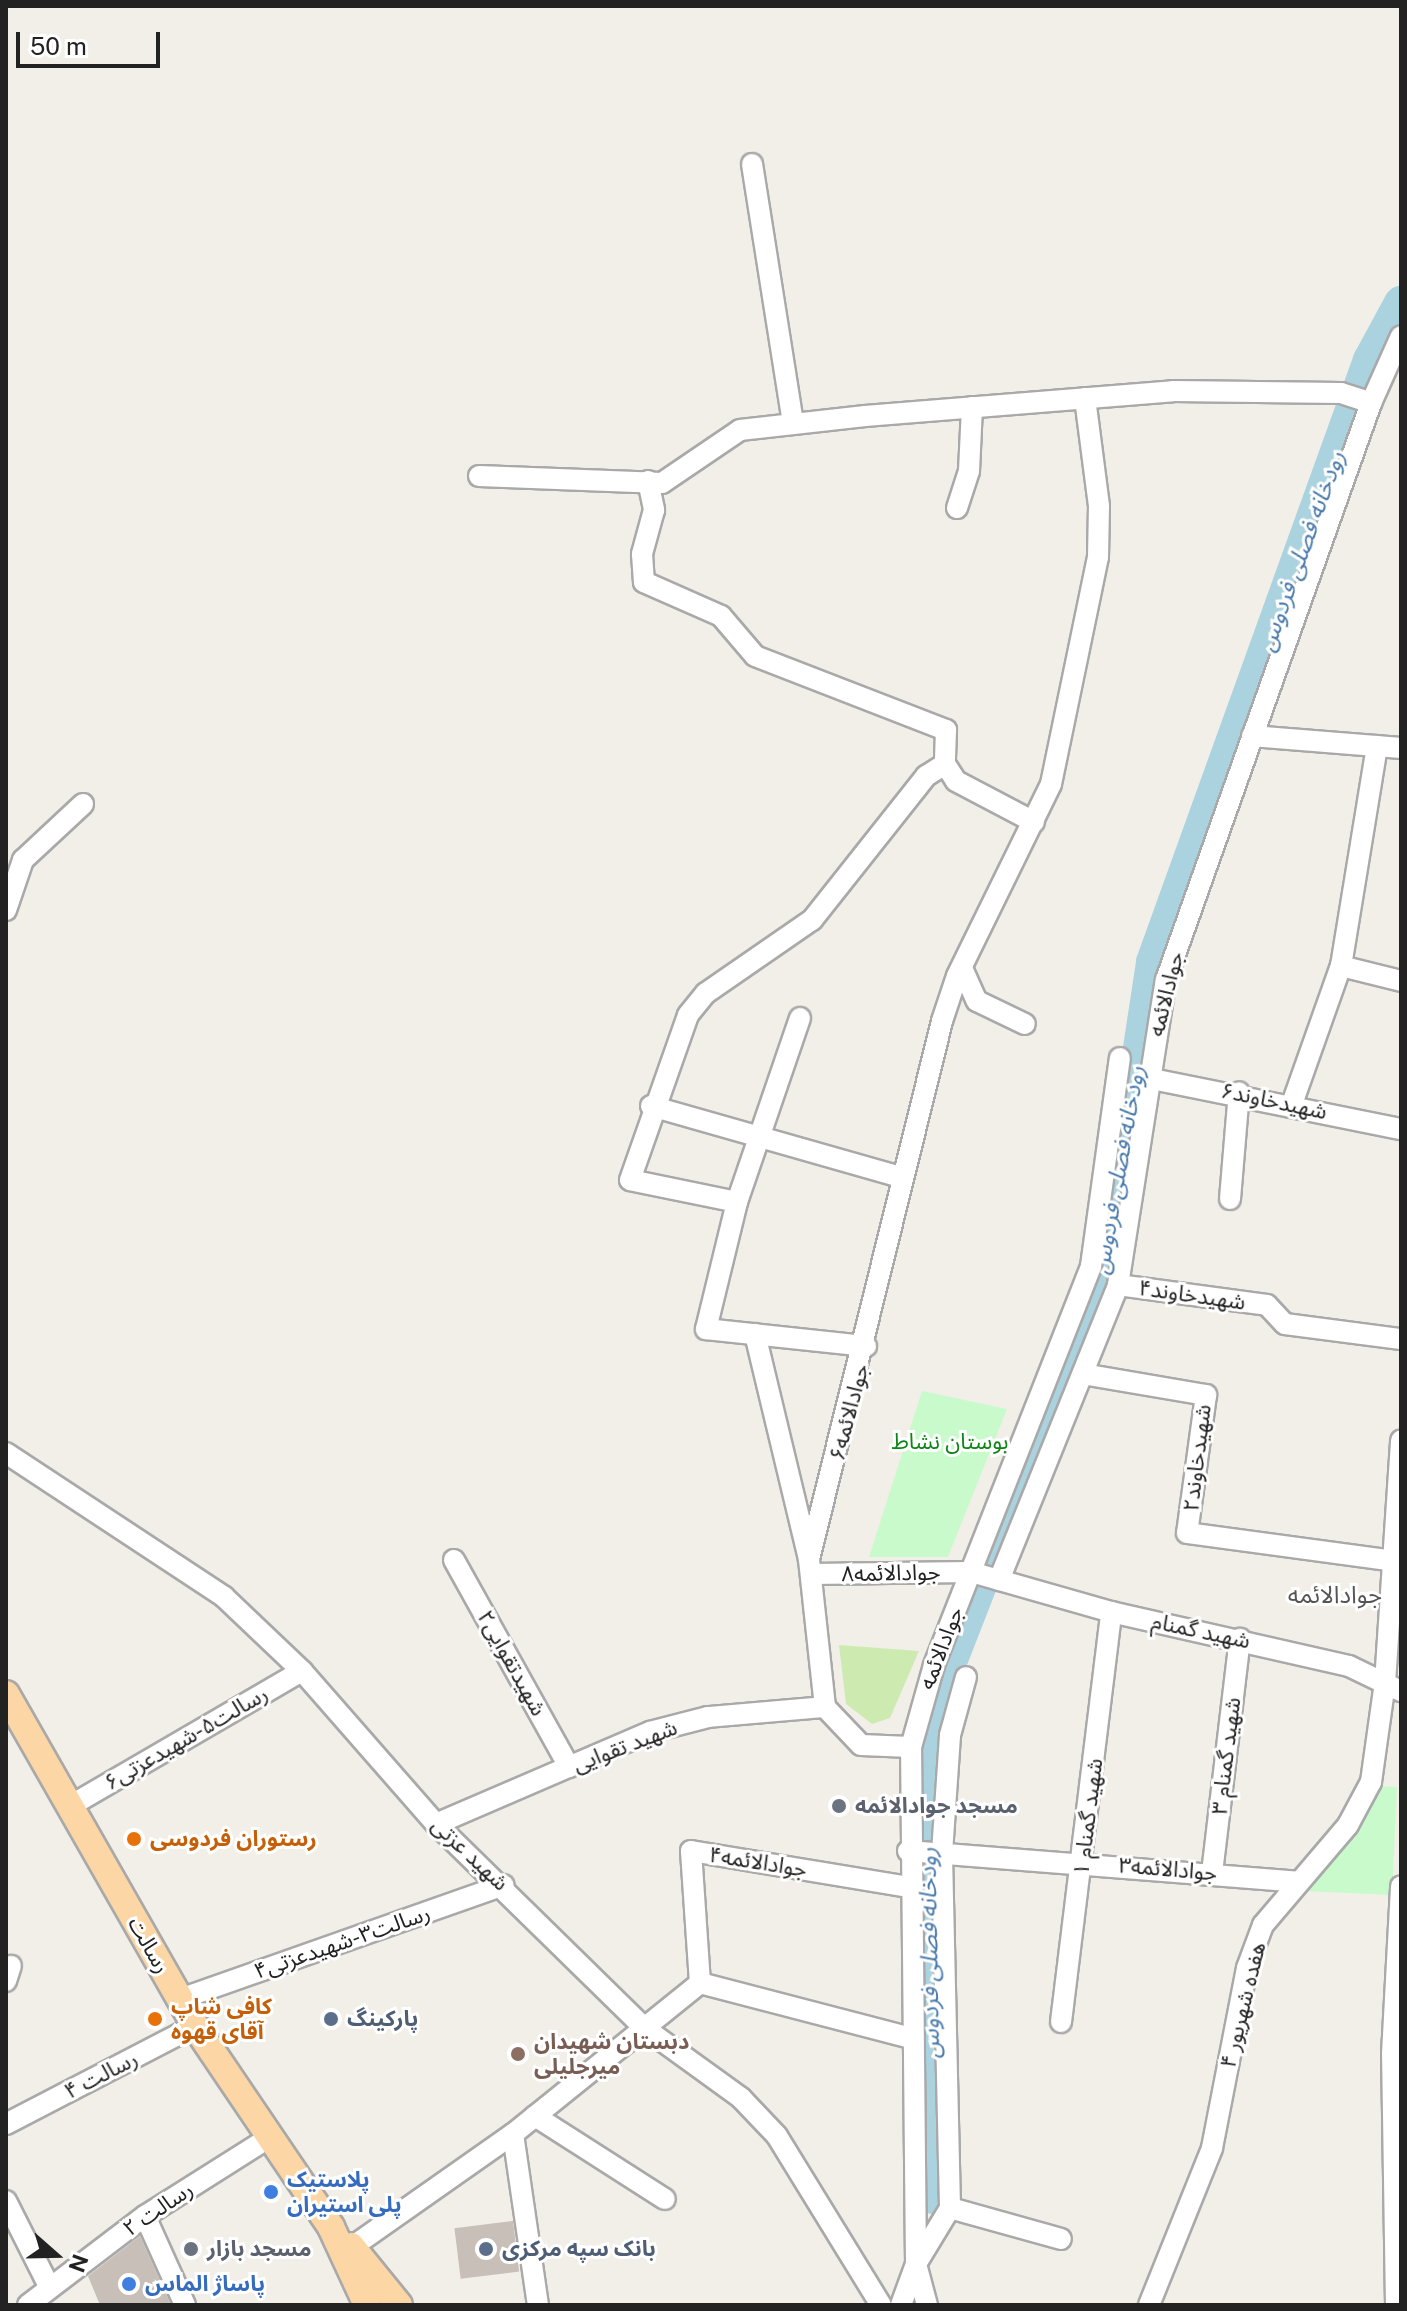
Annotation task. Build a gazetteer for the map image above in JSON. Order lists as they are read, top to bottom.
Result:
{
  "streets": {
    "main road": ["رسالت"],
    "street": [
      "جوادالائمه",
      "شهیدخاوند۶",
      "شهیدخاوند۴",
      "جوادالائمه۶",
      "شهیدخاوند۲",
      "جوادالائمه۸",
      "شهید گمنام",
      "شهیدتقوایی۲",
      "رسالت۵-شهیدعزتی۶",
      "شهید تقوایی",
      "شهید گمنام ۳",
      "شهید گمنام ۱",
      "شهید عزتی",
      "جوادالائمه۴",
      "جوادالائمه۳",
      "رسالت۳-شهیدعزتی۴",
      "هفده شهریور ۴",
      "رسالت ۴",
      "رسالت ۲"
    ]
  },
  "crossings": [
    ["جوادالائمه", "شهیدخاوند۶"],
    ["جوادالائمه", "شهیدخاوند۴"],
    ["جوادالائمه", "شهیدخاوند۲"],
    ["جوادالائمه", "جوادالائمه۸"],
    ["جوادالائمه", "شهید گمنام"],
    ["جوادالائمه", "جوادالائمه۴"],
    ["جوادالائمه", "جوادالائمه۳"],
    ["جوادالائمه۶", "جوادالائمه۸"],
    ["جوادالائمه۶", "شهید تقوایی"],
    ["شهیدخاوند۲", "هفده شهریور ۴"],
    ["جوادالائمه۸", "شهید گمنام"],
    ["شهید گمنام", "شهید گمنام ۳"],
    ["شهید گمنام", "شهید گمنام ۱"],
    ["شهید گمنام", "هفده شهریور ۴"],
    ["شهیدتقوایی۲", "شهید تقوایی"],
    ["رسالت۵-شهیدعزتی۶", "شهید عزتی"],
    ["رسالت۵-شهیدعزتی۶", "رسالت"],
    ["شهید تقوایی", "شهید عزتی"],
    ["شهید گمنام ۳", "جوادالائمه۳"],
    ["شهید گمنام ۱", "جوادالائمه۳"],
    ["شهید عزتی", "رسالت۳-شهیدعزتی۴"],
    ["جوادالائمه۳", "هفده شهریور ۴"],
    ["رسالت۳-شهیدعزتی۴", "رسالت"],
    ["رسالت", "رسالت ۴"],
    ["رسالت", "رسالت ۲"]
  ],
  "districts": ["جوادالائمه"],
  "water": ["رودخانه فصلی فردوس"],
  "parks": ["بوستان نشاط"],
  "places": [
    "مسجد جوادالائمه",
    "رستوران فردوسی",
    "کافی شاپ آقای‌ قهوه",
    "پارکینگ",
    "دبستان شهیدان میرجلیلی",
    "پلاستیک پلی استیران",
    "مسجد بازار",
    "بانک سپه مرکزی",
    "پاساژ الماس"
  ],
  "scale_bar": "50 m",
  "north": "right"
}
